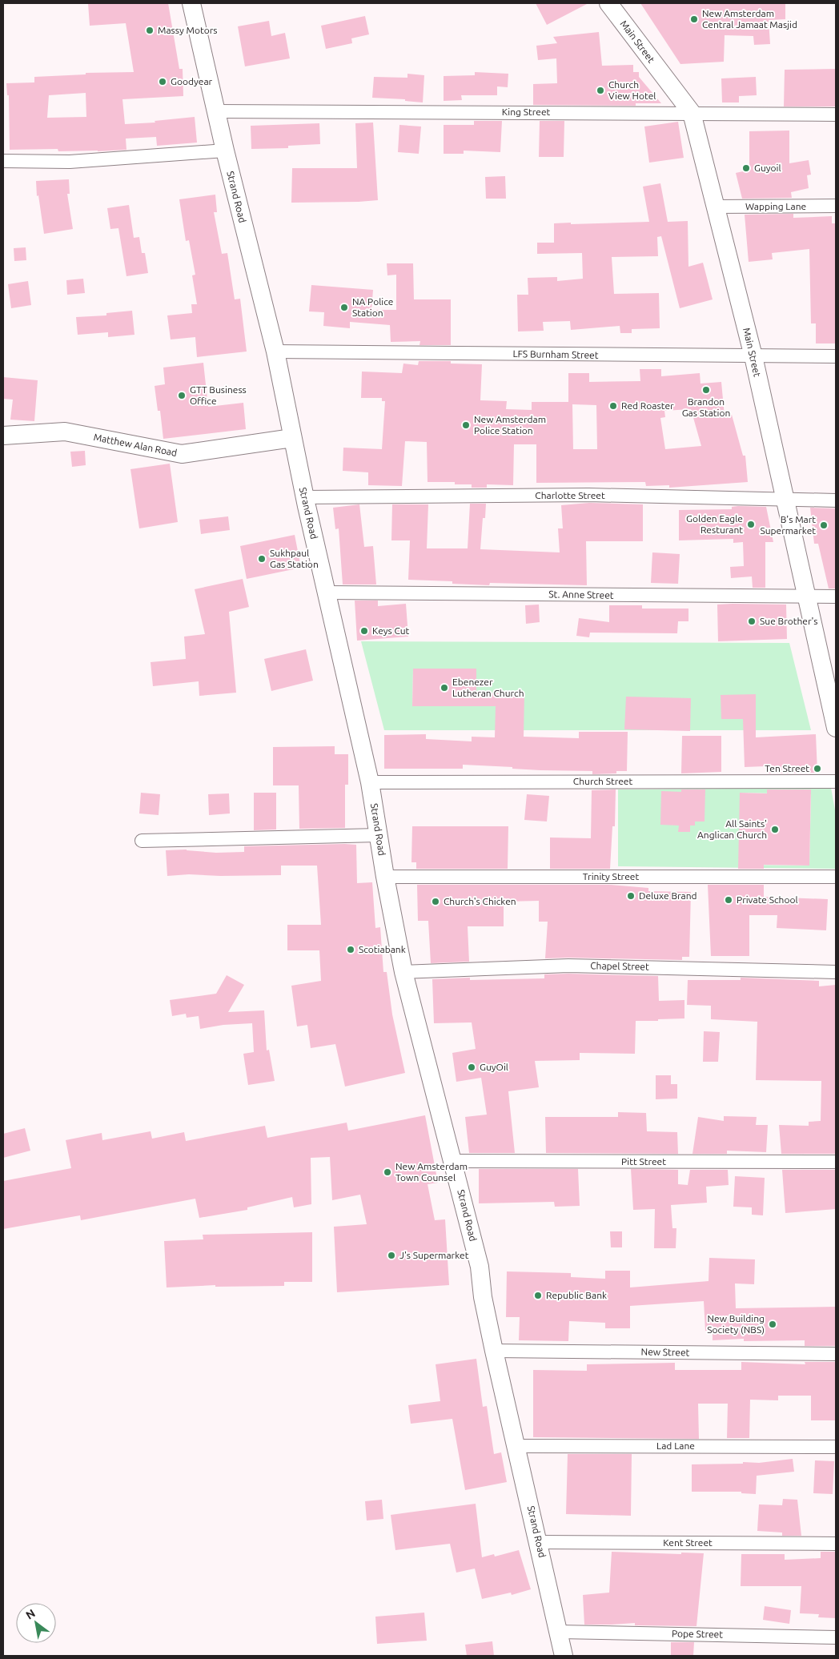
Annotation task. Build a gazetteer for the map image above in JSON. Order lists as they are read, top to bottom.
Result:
{
  "streets": {
    "street": [
      "Main Street",
      "King Street",
      "Strand Road",
      "Wapping Lane",
      "LFS Burnham Street",
      "Matthew Alan Road",
      "Charlotte Street",
      "St. Anne Street",
      "Church Street",
      "Trinity Street",
      "Chapel Street",
      "Pitt Street",
      "New Street",
      "Lad Lane",
      "Kent Street",
      "Pope Street"
    ]
  },
  "crossings": [
    ["Main Street", "King Street"],
    ["Main Street", "Wapping Lane"],
    ["Main Street", "LFS Burnham Street"],
    ["Main Street", "Charlotte Street"],
    ["Main Street", "St. Anne Street"],
    ["King Street", "Strand Road"],
    ["Strand Road", "LFS Burnham Street"],
    ["Strand Road", "Matthew Alan Road"],
    ["Strand Road", "Charlotte Street"],
    ["Strand Road", "St. Anne Street"],
    ["Strand Road", "Church Street"],
    ["Strand Road", "Trinity Street"],
    ["Strand Road", "Chapel Street"],
    ["Strand Road", "Pitt Street"],
    ["Strand Road", "New Street"],
    ["Strand Road", "Lad Lane"],
    ["Strand Road", "Kent Street"],
    ["Strand Road", "Pope Street"]
  ],
  "places": [
    "New Amsterdam Central Jamaat Masjid",
    "Massy Motors",
    "Goodyear",
    "Church View Hotel",
    "Guyoil",
    "NA Police Station",
    "Brandon Gas Station",
    "GTT Business Office",
    "Red Roaster",
    "New Amsterdam Police Station",
    "Golden Eagle Resturant",
    "B's Mart Supermarket",
    "Sukhpaul Gas Station",
    "Sue Brother's",
    "Keys Cut",
    "Ebenezer Lutheran Church",
    "Ten Street",
    "All Saints' Anglican Church",
    "Deluxe Brand",
    "Private School",
    "Church's Chicken",
    "Scotiabank",
    "GuyOil",
    "New Amsterdam Town Counsel",
    "J's Supermarket",
    "Republic Bank",
    "New Building Society (NBS)"
  ],
  "north": "top left"
}
